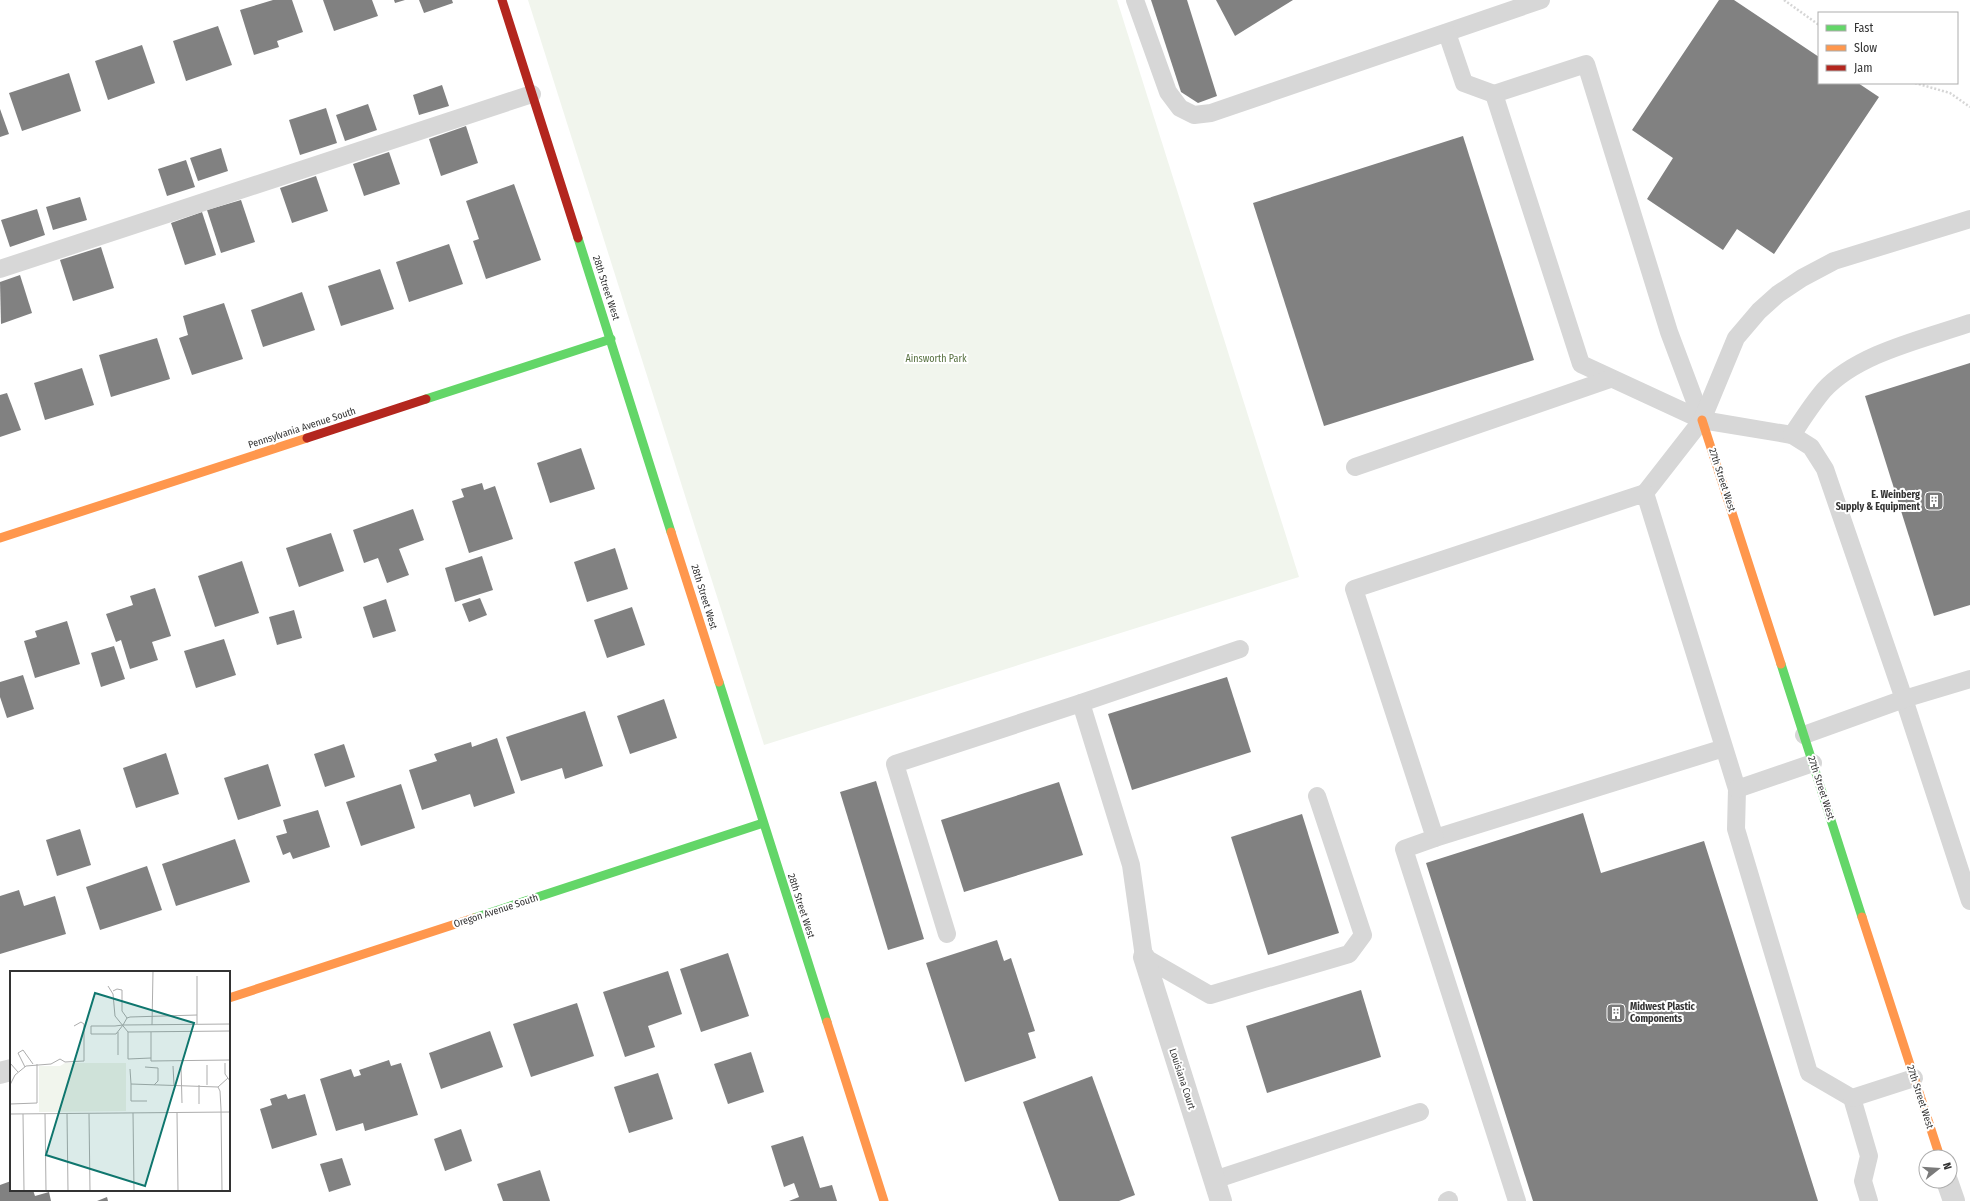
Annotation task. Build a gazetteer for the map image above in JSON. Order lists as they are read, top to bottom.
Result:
{
  "streets": {
    "street": [
      "28th Street West",
      "Pennsylvania Avenue South",
      "27th Street West",
      "Oregon Avenue South",
      "Louisiana Court"
    ]
  },
  "crossings": [
    ["28th Street West", "Pennsylvania Avenue South"],
    ["28th Street West", "Oregon Avenue South"]
  ],
  "parks": ["Ainsworth Park"],
  "places": {
    "building": ["E. Weinberg Supply & Equipment", "Midwest Plastic Components"]
  },
  "legend": ["Fast", "Slow", "Jam"],
  "north": "right"
}
